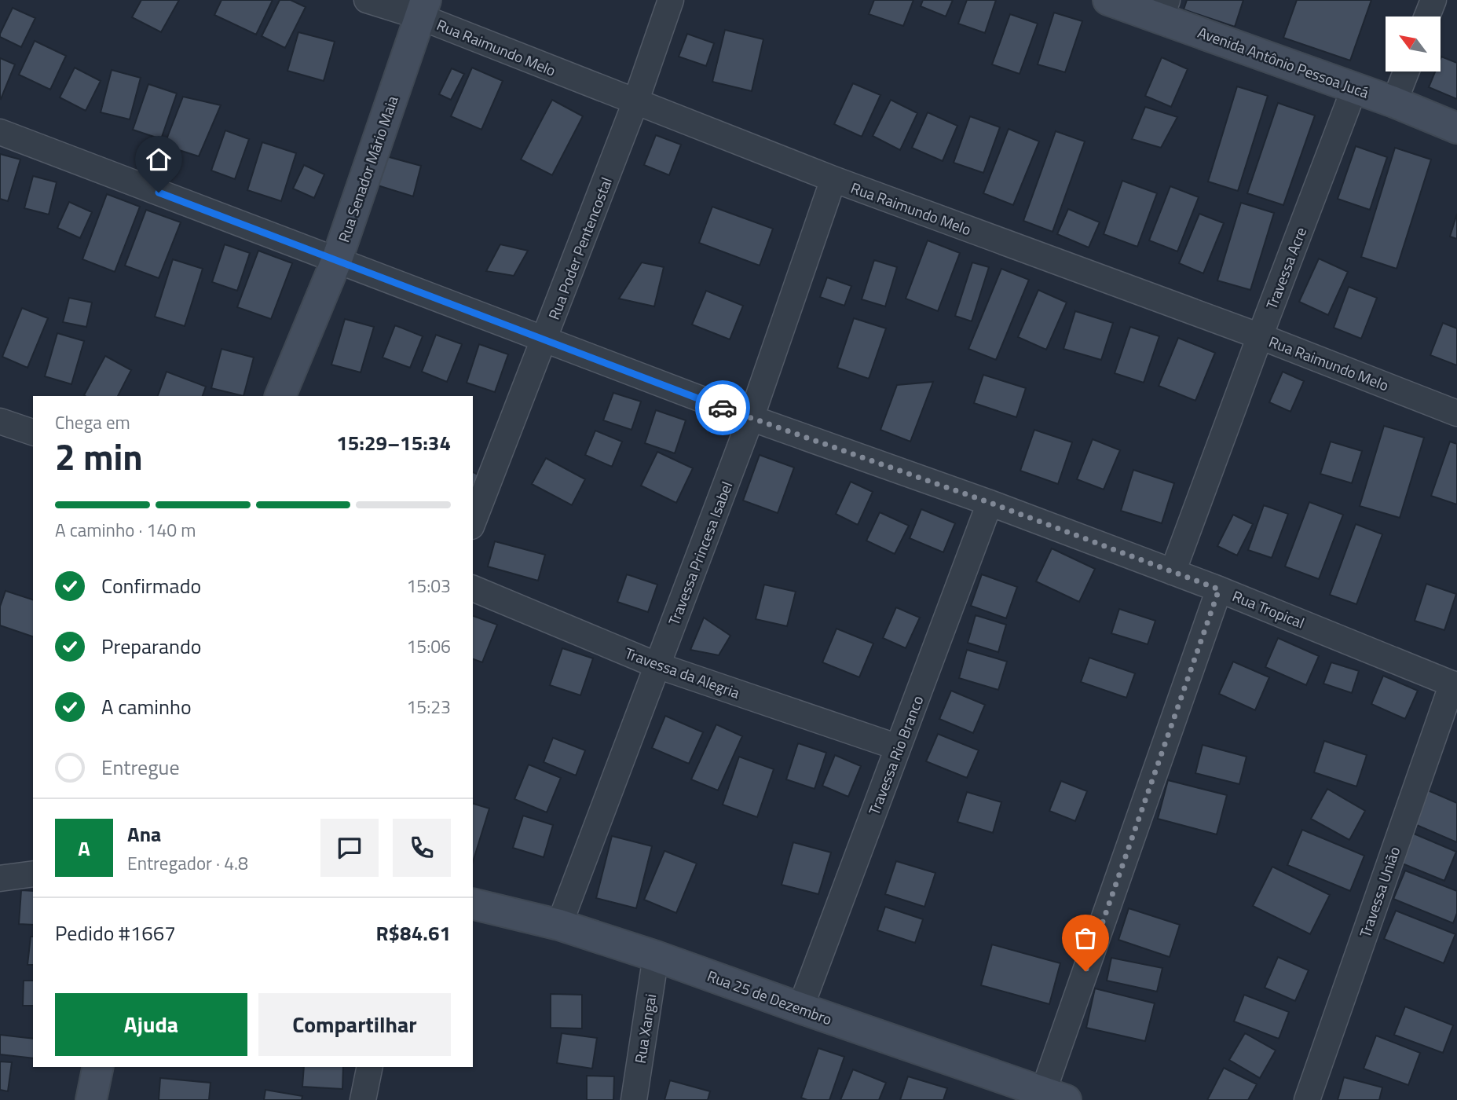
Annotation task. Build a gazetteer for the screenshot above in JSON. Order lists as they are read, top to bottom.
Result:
{
  "streets": {
    "street": [
      "Rua Raimundo Melo",
      "Avenida Antônio Pessoa Jucá",
      "Rua Senador Mário Maia",
      "Rua Poder Pentencostal",
      "Travessa Acre",
      "Travessa Princesa Isabel",
      "Rua Tropical",
      "Travessa da Alegria",
      "Travessa Rio Branco",
      "Travessa União",
      "Rua 25 de Dezembro",
      "Rua Xangai"
    ]
  },
  "crossings": [
    ["Rua Raimundo Melo", "Rua Senador Mário Maia"],
    ["Rua Raimundo Melo", "Rua Poder Pentencostal"],
    ["Rua Raimundo Melo", "Travessa Acre"],
    ["Rua Raimundo Melo", "Travessa Princesa Isabel"],
    ["Avenida Antônio Pessoa Jucá", "Travessa Acre"],
    ["Rua Senador Mário Maia", "Rua Tropical"],
    ["Rua Poder Pentencostal", "Rua Tropical"],
    ["Travessa Acre", "Rua Tropical"],
    ["Travessa Princesa Isabel", "Rua Tropical"],
    ["Travessa Princesa Isabel", "Travessa da Alegria"],
    ["Travessa Princesa Isabel", "Rua 25 de Dezembro"],
    ["Rua Tropical", "Travessa Rio Branco"],
    ["Rua Tropical", "Travessa União"],
    ["Travessa da Alegria", "Travessa Rio Branco"],
    ["Travessa Rio Branco", "Rua 25 de Dezembro"],
    ["Rua 25 de Dezembro", "Rua Xangai"]
  ],
  "north": "top left",
  "page": {
    "heading": ["2 min", "Chega em", "15:29–15:34"],
    "panel": [
      "Ana",
      "Entregador · 4.8",
      "Pedido #1667",
      "R$84.61"
    ],
    "bar": "A caminho · 140 m",
    "list": [
      ["Confirmado", "15:03"],
      ["Preparando", "15:06"],
      ["A caminho", "15:23"],
      "Entregue"
    ],
    "round": "A",
    "buttons": ["Ajuda", "Compartilhar"]
  }
}
